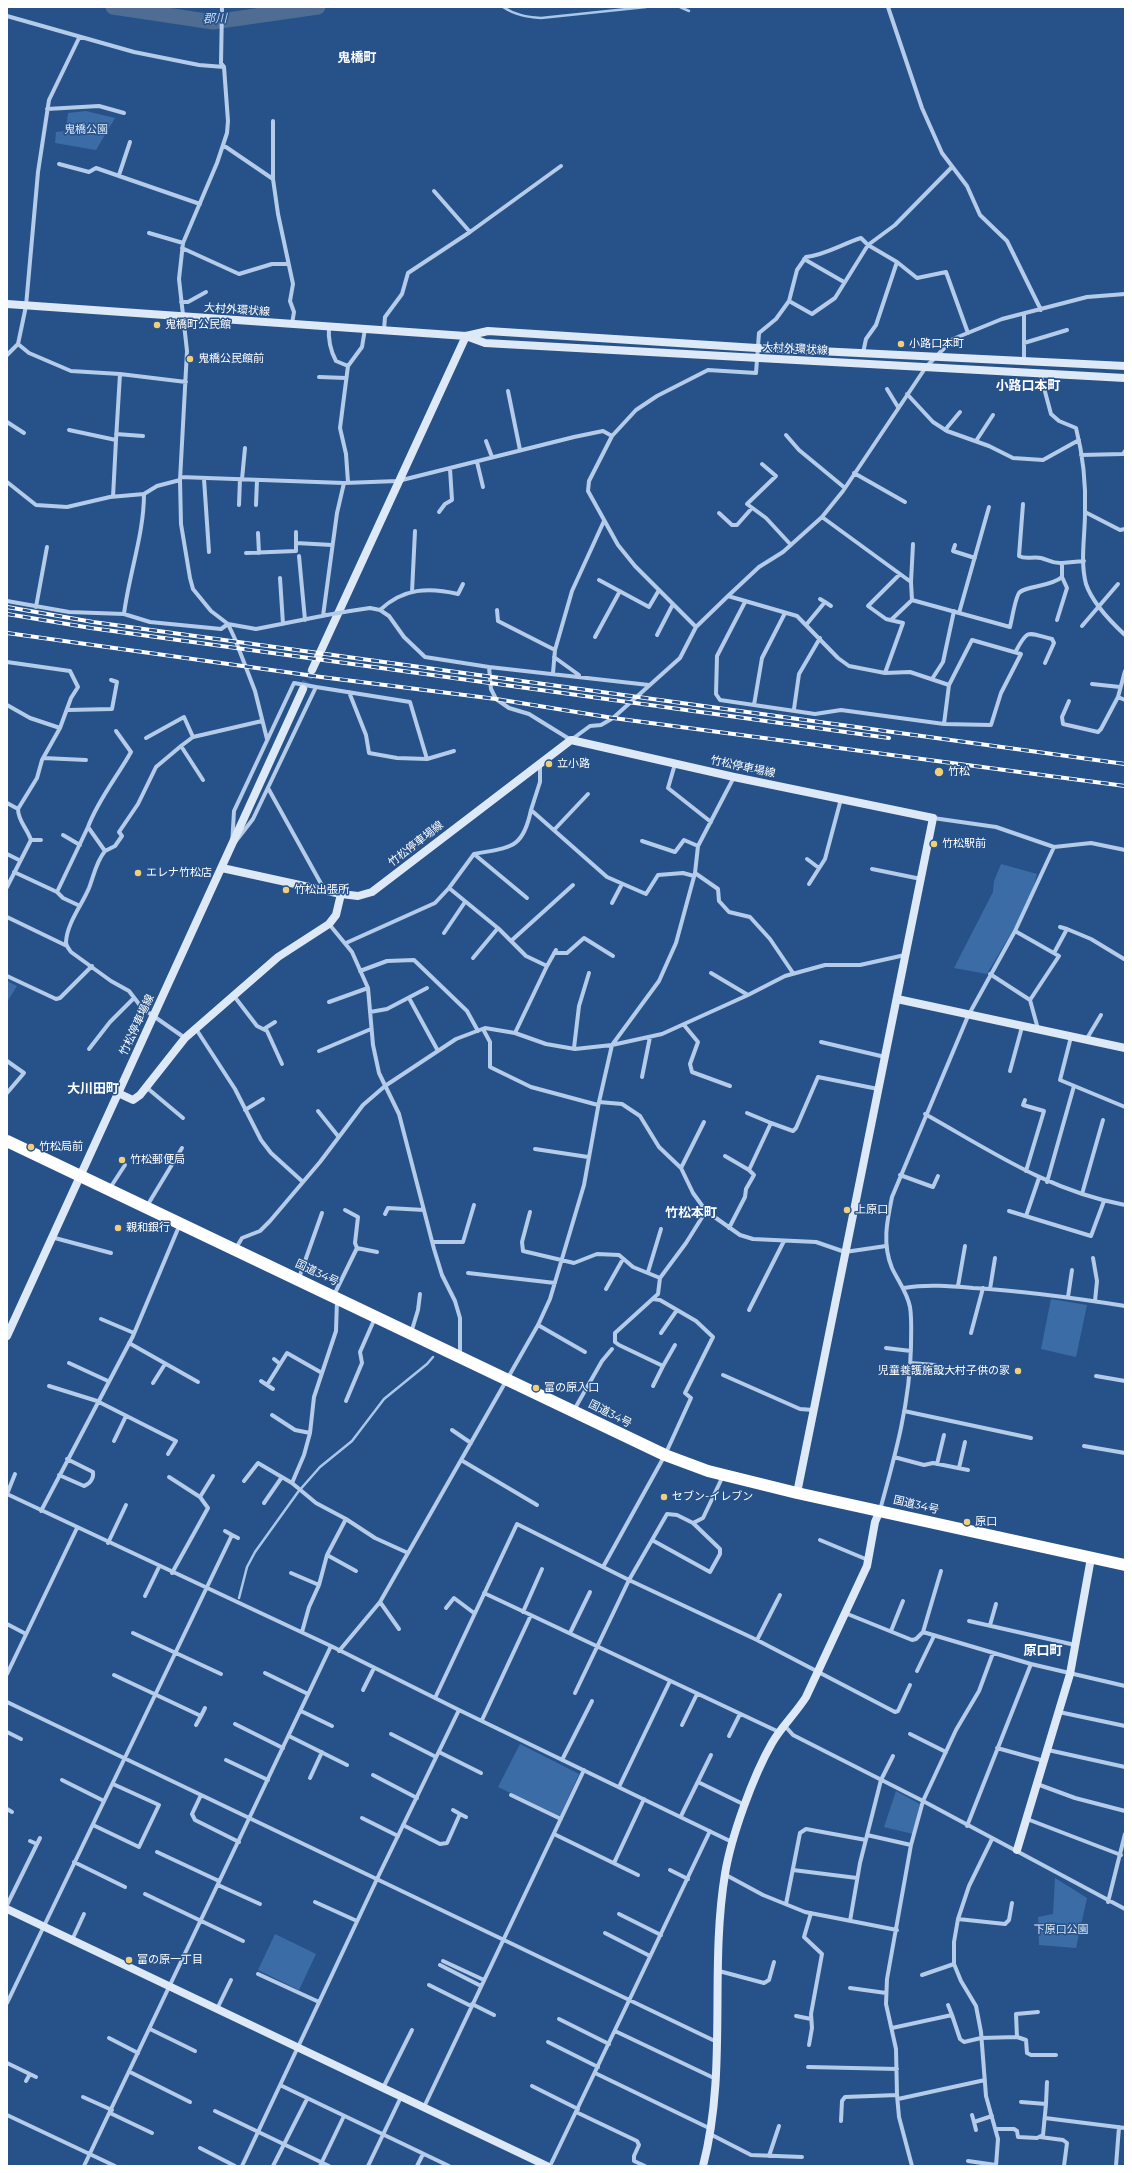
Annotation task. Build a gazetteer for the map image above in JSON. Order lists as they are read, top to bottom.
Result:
{
  "streets": {
    "highway": ["国道34号"],
    "street": ["大村外環状線", "竹松停車場線"]
  },
  "crossings": [
    ["竹松停車場線", "国道34号"]
  ],
  "districts": [
    "鬼橋町",
    "小路口本町",
    "大川田町",
    "竹松本町",
    "原口町"
  ],
  "water": ["郡川"],
  "parks": ["鬼橋公園", "下原口公園"],
  "places": [
    "鬼橋町公民館",
    "小路口本町",
    "鬼橋公民館前",
    "立小路",
    "竹松",
    "竹松駅前",
    "エレナ竹松店",
    "竹松出張所",
    "竹松局前",
    "竹松郵便局",
    "上原口",
    "親和銀行",
    "児童養護施設大村子供の家",
    "富の原入口",
    "セブン-イレブン",
    "原口",
    "富の原一丁目"
  ]
}
